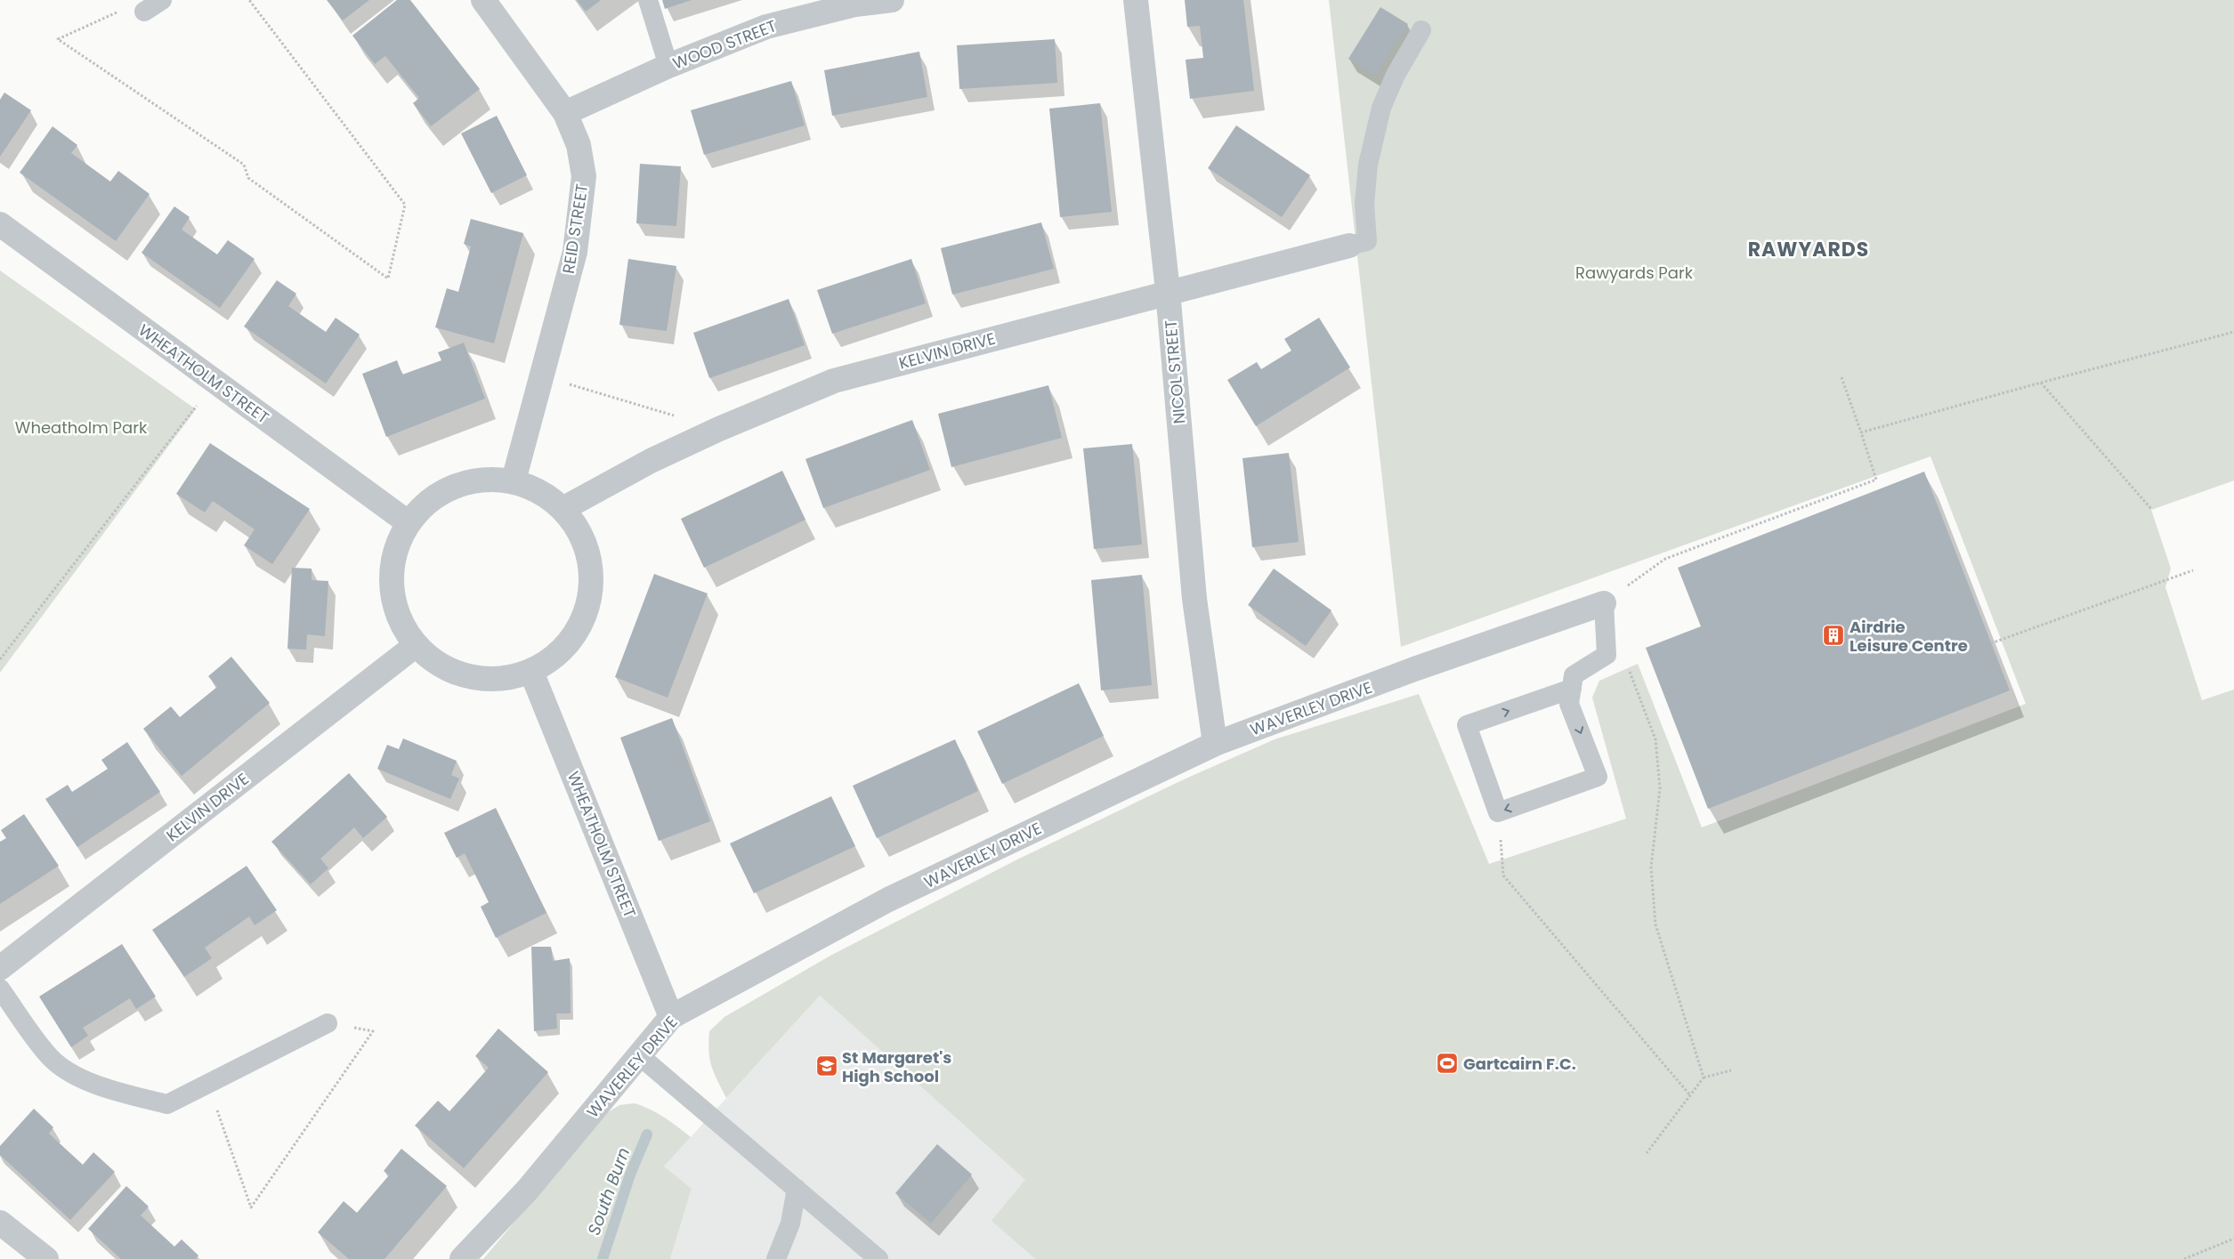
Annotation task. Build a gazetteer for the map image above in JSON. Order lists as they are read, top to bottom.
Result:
{
  "streets": {
    "street": [
      "WOOD STREET",
      "REID STREET",
      "KELVIN DRIVE",
      "NICOL STREET",
      "WHEATHOLM STREET",
      "WAVERLEY DRIVE"
    ]
  },
  "crossings": [
    ["WOOD STREET", "REID STREET"],
    ["KELVIN DRIVE", "NICOL STREET"],
    ["NICOL STREET", "WAVERLEY DRIVE"],
    ["WHEATHOLM STREET", "WAVERLEY DRIVE"]
  ],
  "districts": ["RAWYARDS"],
  "water": ["South Burn"],
  "parks": ["Rawyards Park", "Wheatholm Park"],
  "places": {
    "building": ["Airdrie Leisure Centre"],
    "sports": ["Gartcairn F.C."],
    "school or university": ["St Margaret's High School"]
  }
}
